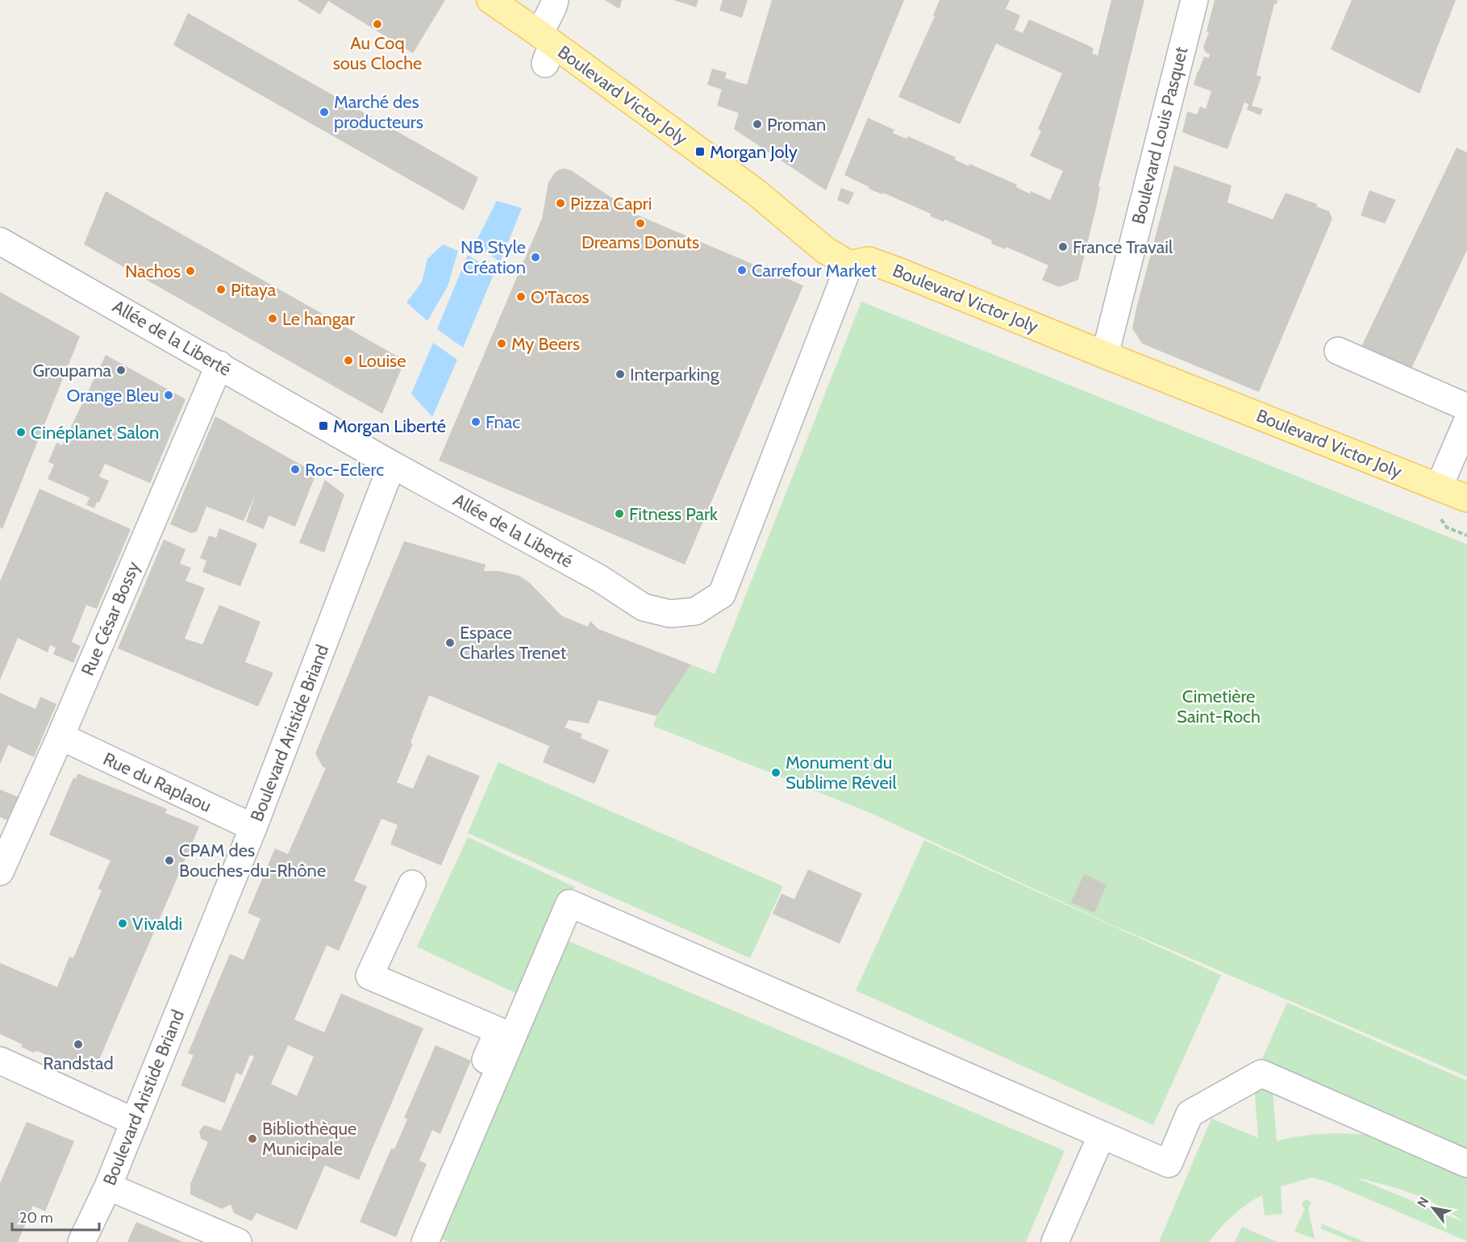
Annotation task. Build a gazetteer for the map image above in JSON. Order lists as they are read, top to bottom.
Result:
{
  "streets": {
    "main road": ["Boulevard Victor Joly"],
    "street": [
      "Boulevard Louis Pasquet",
      "Allée de la Liberté",
      "Rue César Bossy",
      "Boulevard Aristide Briand",
      "Rue du Raplaou"
    ]
  },
  "crossings": [
    ["Boulevard Victor Joly", "Boulevard Louis Pasquet"],
    ["Boulevard Victor Joly", "Allée de la Liberté"],
    ["Allée de la Liberté", "Rue César Bossy"],
    ["Allée de la Liberté", "Boulevard Aristide Briand"],
    ["Rue César Bossy", "Rue du Raplaou"],
    ["Boulevard Aristide Briand", "Rue du Raplaou"]
  ],
  "parks": ["Cimetière Saint-Roch"],
  "places": {
    "other": [
      "Au Coq sous Cloche",
      "Marché des producteurs",
      "Proman",
      "Pizza Capri",
      "Dreams Donuts",
      "France Travail",
      "NB Style Création",
      "Carrefour Market",
      "Nachos",
      "Pitaya",
      "O'Tacos",
      "Le hangar",
      "My Beers",
      "Louise",
      "Groupama",
      "Interparking",
      "Orange Bleu",
      "Fnac",
      "Cinéplanet Salon",
      "Roc-Eclerc",
      "Fitness Park",
      "Espace Charles Trenet",
      "Monument du Sublime Réveil",
      "CPAM des Bouches-du-Rhône",
      "Vivaldi",
      "Randstad",
      "Bibliothèque Municipale"
    ],
    "transit": ["Morgan Joly", "Morgan Liberté"]
  },
  "scale_bar": "20 m",
  "north": "top left"
}
